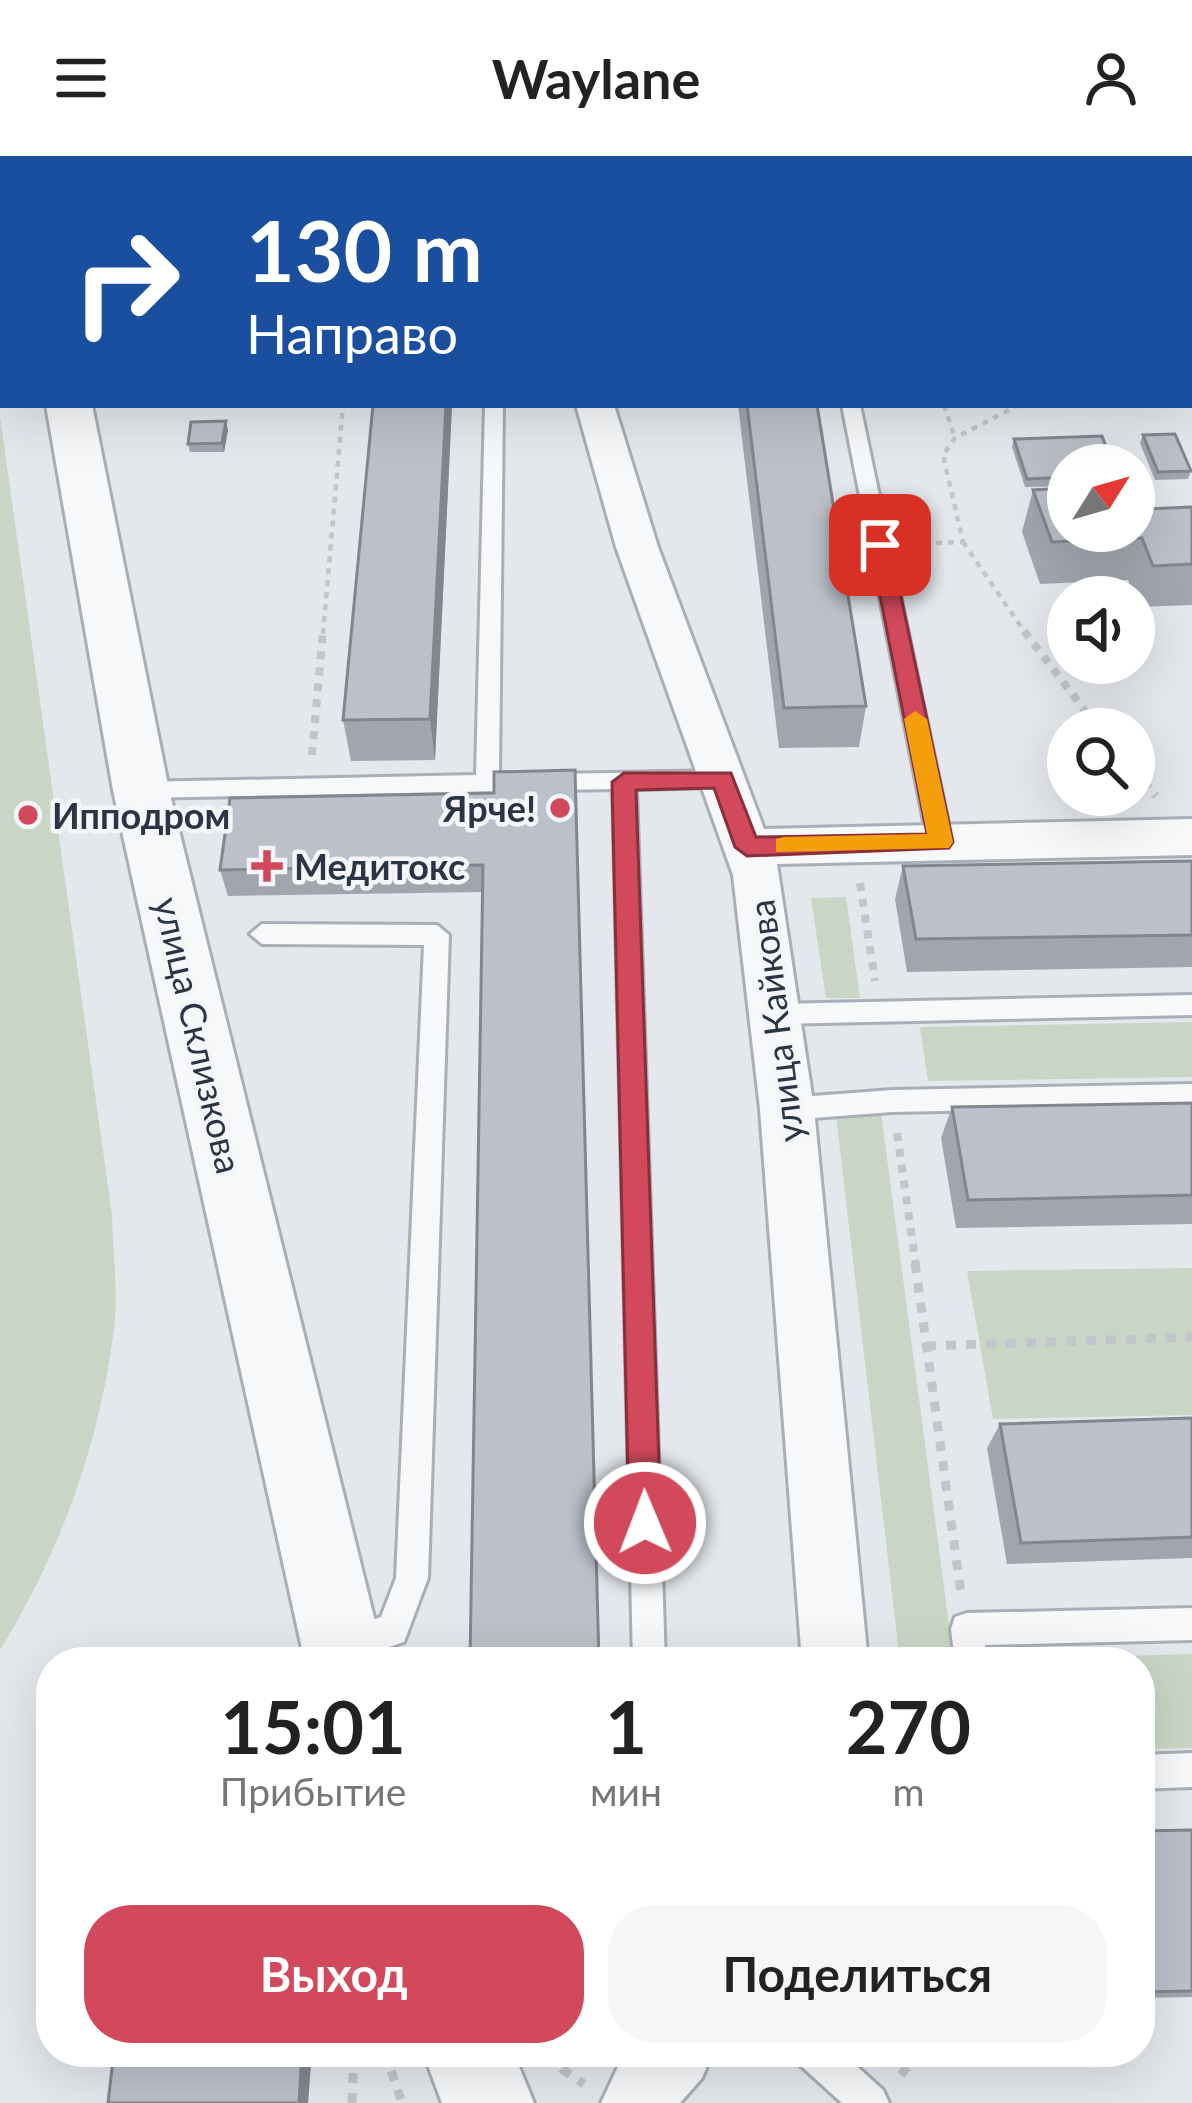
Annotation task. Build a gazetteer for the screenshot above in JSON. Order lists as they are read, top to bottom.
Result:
{
  "streets": {
    "street": ["улица Кайкова", "улица Склизкова"]
  },
  "places": {
    "other": ["Ярче!", "Ипподром"],
    "health": ["Медитокс"]
  },
  "north": "top right",
  "page": {
    "header": "Waylane",
    "turn": ["130 m", "Направо"],
    "eta": [
      "15:01",
      "Прибытие",
      "1",
      "мин",
      "270",
      "m"
    ],
    "buttons": ["Выход", "Поделиться"]
  }
}
